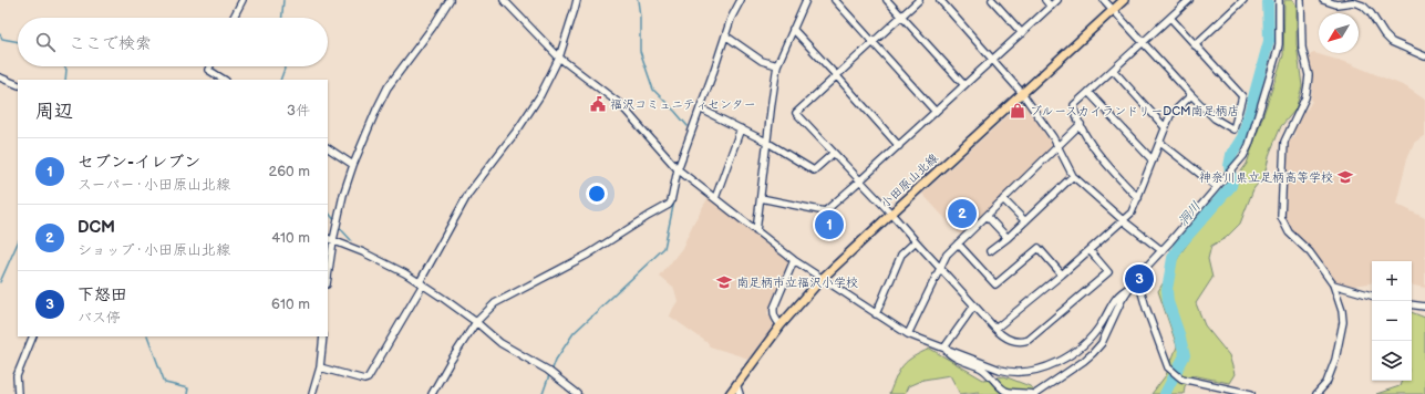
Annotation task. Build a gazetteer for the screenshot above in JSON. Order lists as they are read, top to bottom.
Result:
{
  "streets": {
    "main road": ["小田原山北線"]
  },
  "water": ["洞川"],
  "places": {
    "public building": ["福沢コミュニティセンター"],
    "shop": ["ブルースカイランドリーDCM南足柄店"],
    "school or university": ["神奈川県立足柄高等学校", "南足柄市立福沢小学校"]
  },
  "north": "bottom left",
  "page": {
    "search": "ここで検索",
    "heading": ["周辺", "3件"],
    "list": [
      {
        "mark": "1",
        "name": "セブン-イレブン",
        "note": "スーパー · 小田原山北線",
        "value": "260 m"
      },
      {
        "mark": "2",
        "name": "DCM",
        "note": "ショップ · 小田原山北線",
        "value": "410 m"
      },
      {
        "mark": "3",
        "name": "下怒田",
        "note": "バス停",
        "value": "610 m"
      }
    ],
    "pins": ["2", "1", "3"],
    "map_buttons": ["+", "−"]
  }
}
